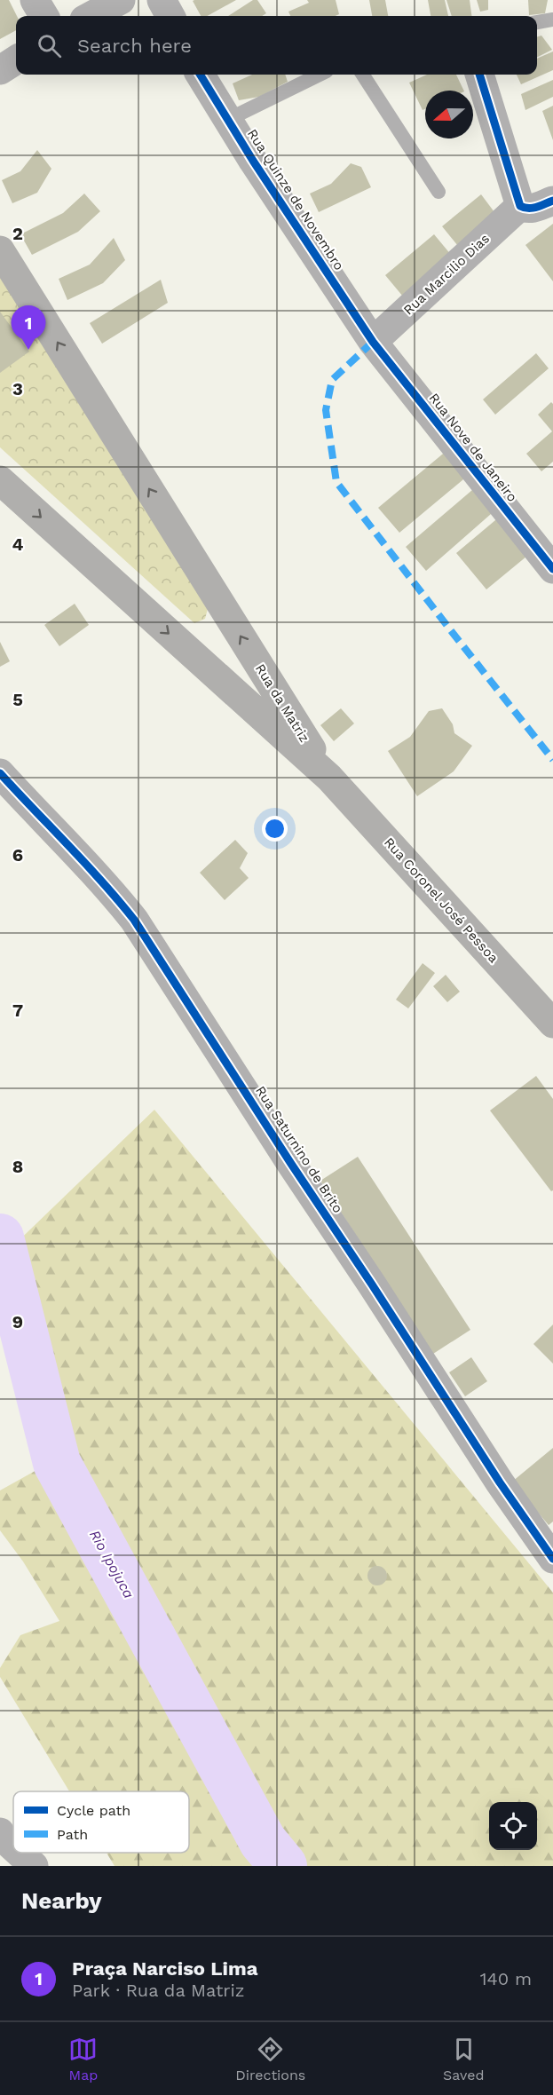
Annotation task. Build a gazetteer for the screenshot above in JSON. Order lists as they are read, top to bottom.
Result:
{
  "streets": {
    "main road": ["Rua da Matriz", "Rua Coronel José Pessoa"],
    "street": [
      "Rua Quinze de Novembro",
      "Rua Marcilio Dias",
      "Rua Nove de Janeiro",
      "Rua Saturnino de Brito"
    ]
  },
  "crossings": [
    ["Rua Quinze de Novembro", "Rua Marcilio Dias"],
    ["Rua Quinze de Novembro", "Rua Nove de Janeiro"],
    ["Rua Marcilio Dias", "Rua Nove de Janeiro"],
    ["Rua da Matriz", "Rua Coronel José Pessoa"]
  ],
  "water": ["Rio Ipojuca"],
  "legend": ["Cycle path", "Path"],
  "north": "left",
  "page": {
    "search": "Search here",
    "pins": "1",
    "heading": "Nearby",
    "list": [
      {
        "mark": "1",
        "name": "Praça Narciso Lima",
        "note": "Park · Rua da Matriz",
        "value": "140 m"
      }
    ],
    "nav": ["Map", "Directions", "Saved"]
  },
  "grid": {
    "rows": [
      "2",
      "3",
      "4",
      "5",
      "6",
      "7",
      "8",
      "9"
    ]
  }
}
